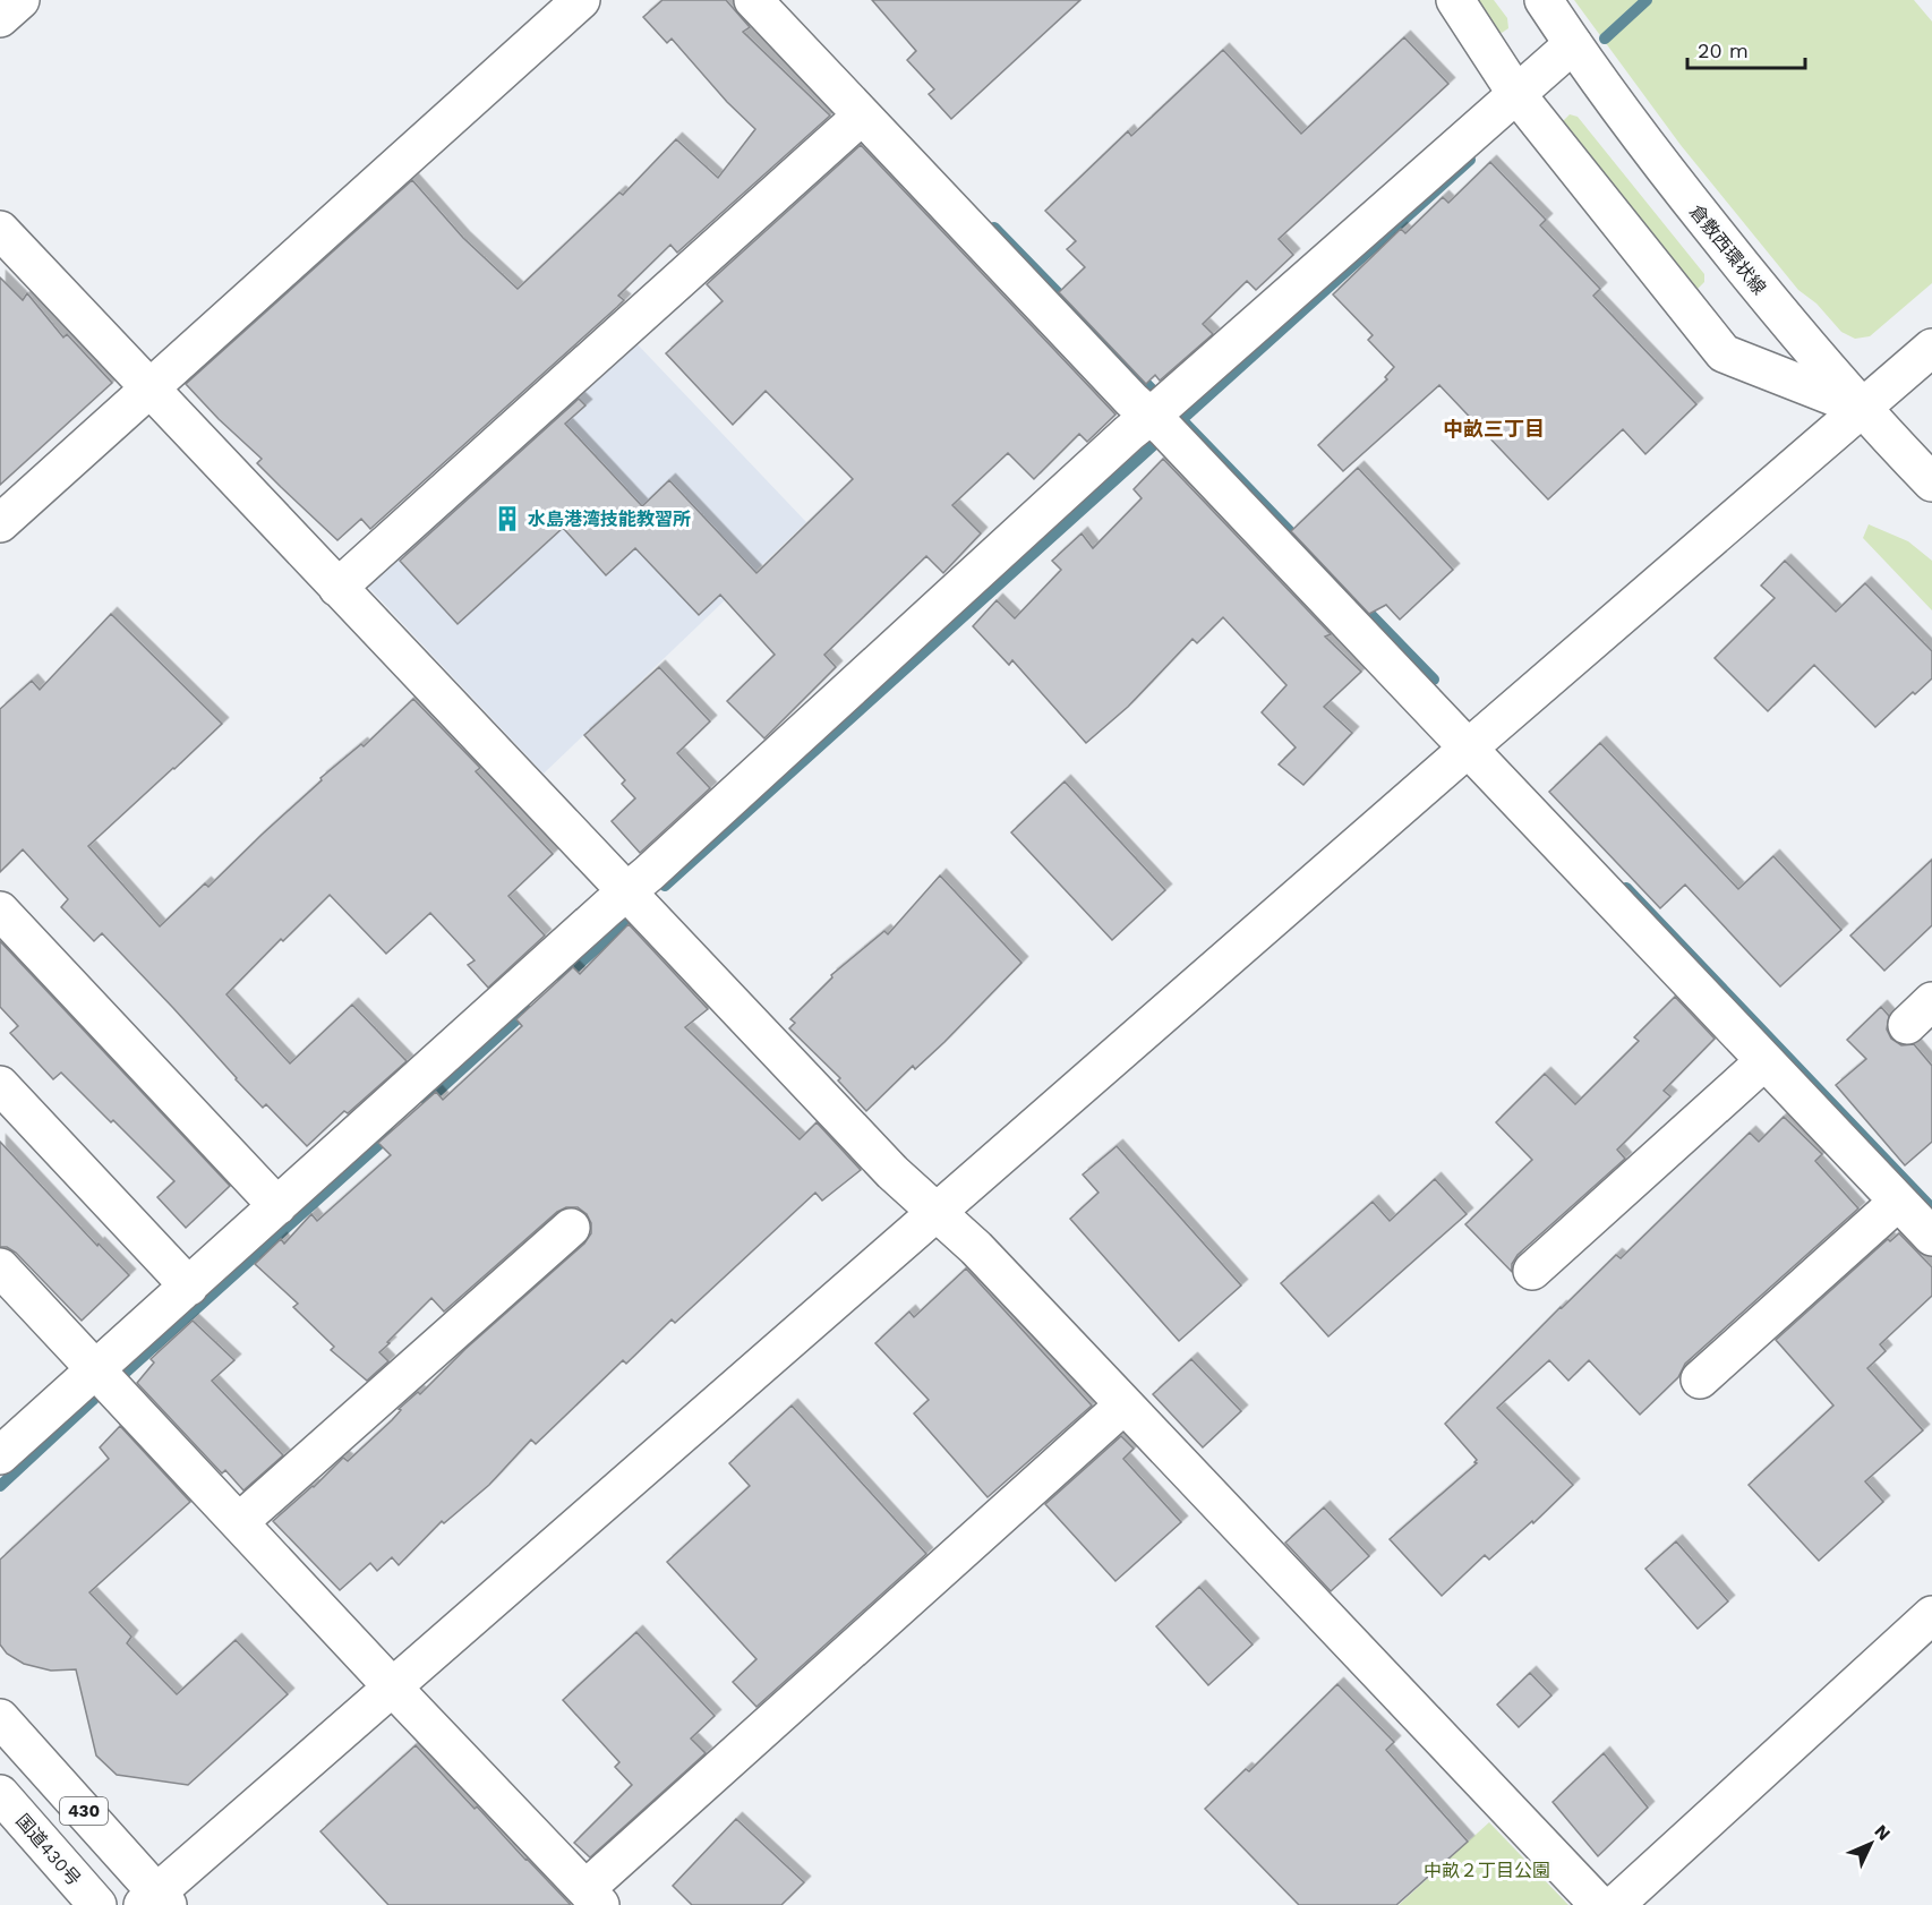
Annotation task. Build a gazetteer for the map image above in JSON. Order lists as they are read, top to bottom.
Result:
{
  "streets": {
    "main road": ["倉敷西環状線", "430", "国道430号"]
  },
  "districts": ["中畝三丁目"],
  "parks": ["中畝２丁目公園"],
  "places": {
    "building": ["水島港湾技能教習所"]
  },
  "scale_bar": "20 m",
  "north": "top right"
}
